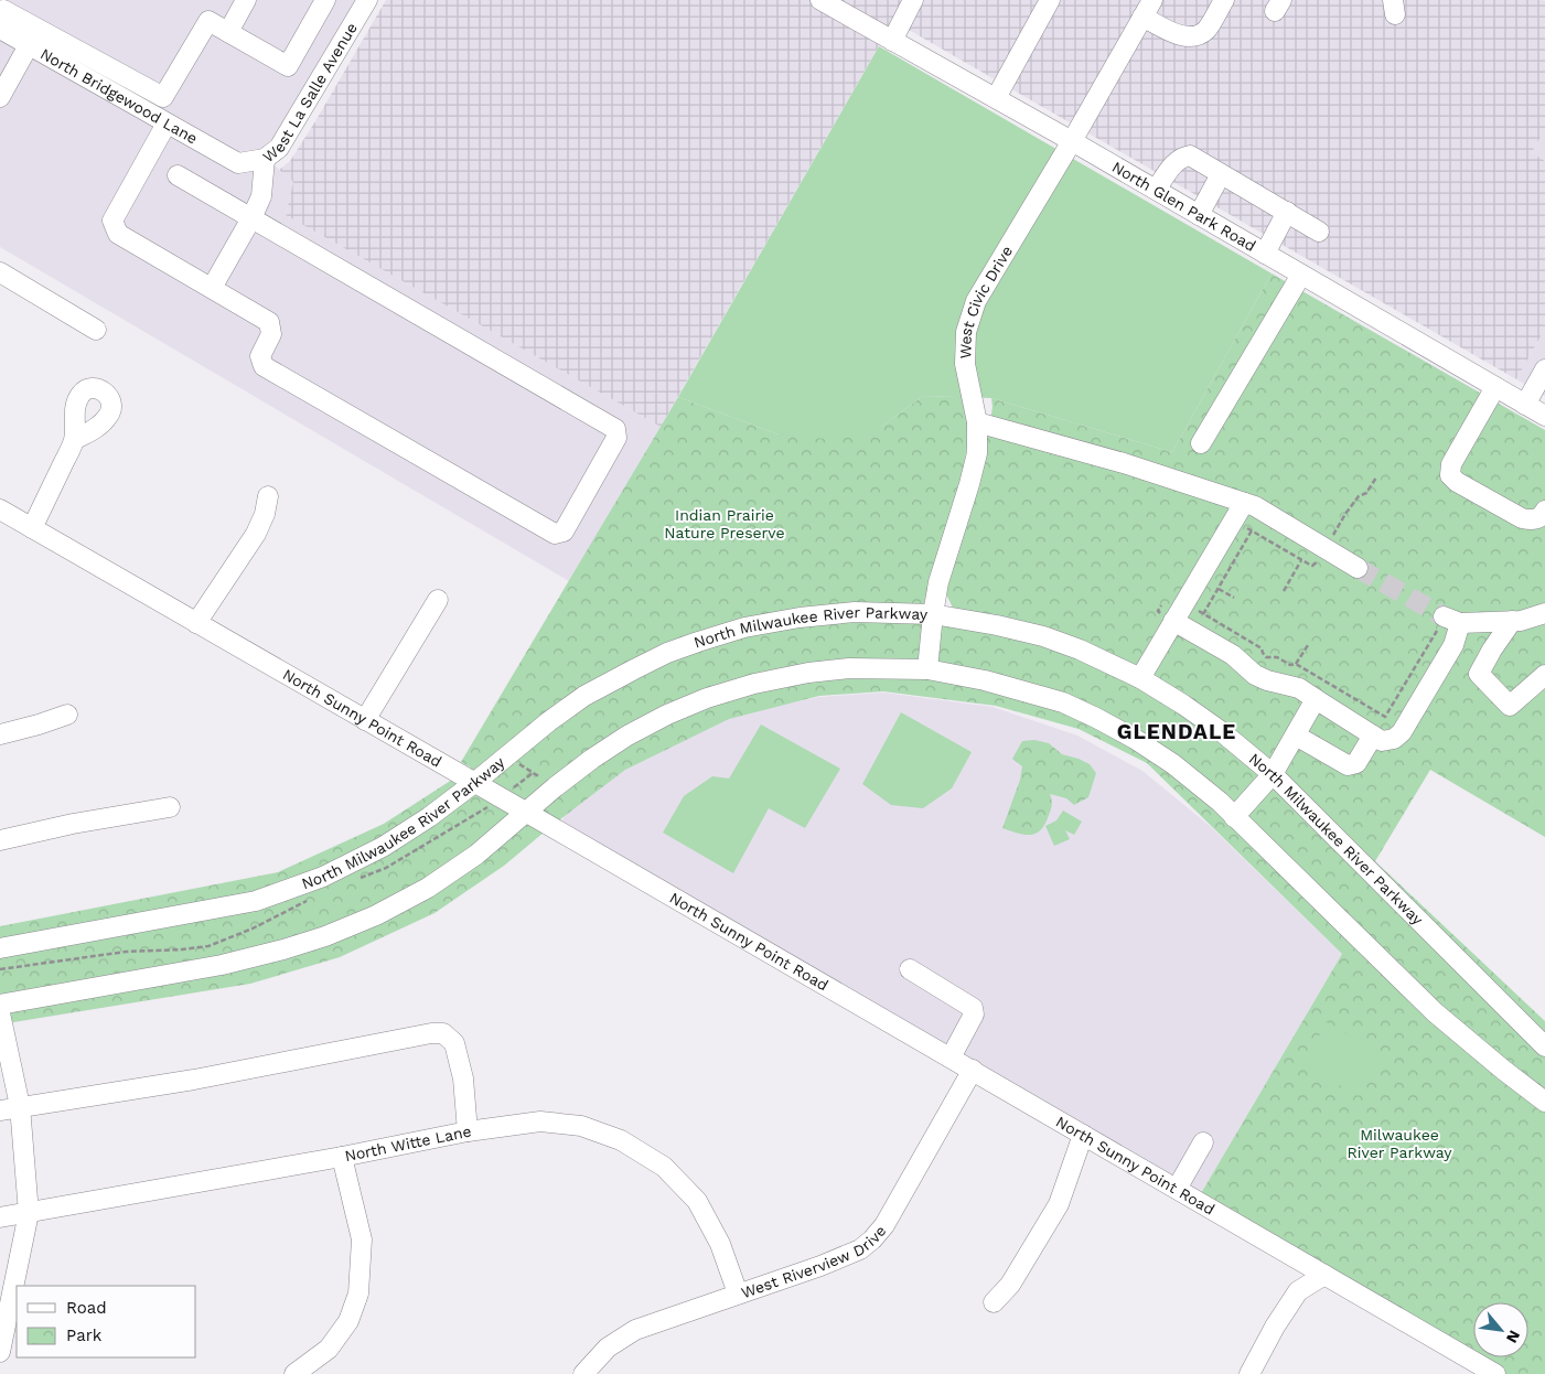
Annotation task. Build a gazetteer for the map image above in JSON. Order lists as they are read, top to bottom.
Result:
{
  "streets": {
    "street": [
      "West La Salle Avenue",
      "North Bridgewood Lane",
      "North Glen Park Road",
      "West Civic Drive",
      "North Milwaukee River Parkway",
      "North Sunny Point Road",
      "North Witte Lane",
      "West Riverview Drive"
    ]
  },
  "crossings": [
    ["West La Salle Avenue", "North Bridgewood Lane"],
    ["North Glen Park Road", "West Civic Drive"],
    ["West Civic Drive", "North Milwaukee River Parkway"],
    ["North Milwaukee River Parkway", "North Sunny Point Road"],
    ["North Sunny Point Road", "West Riverview Drive"],
    ["North Witte Lane", "West Riverview Drive"]
  ],
  "districts": ["GLENDALE"],
  "parks": ["Indian Prairie Nature Preserve", "Milwaukee River Parkway"],
  "legend": ["Road", "Park"],
  "north": "bottom right"
}
